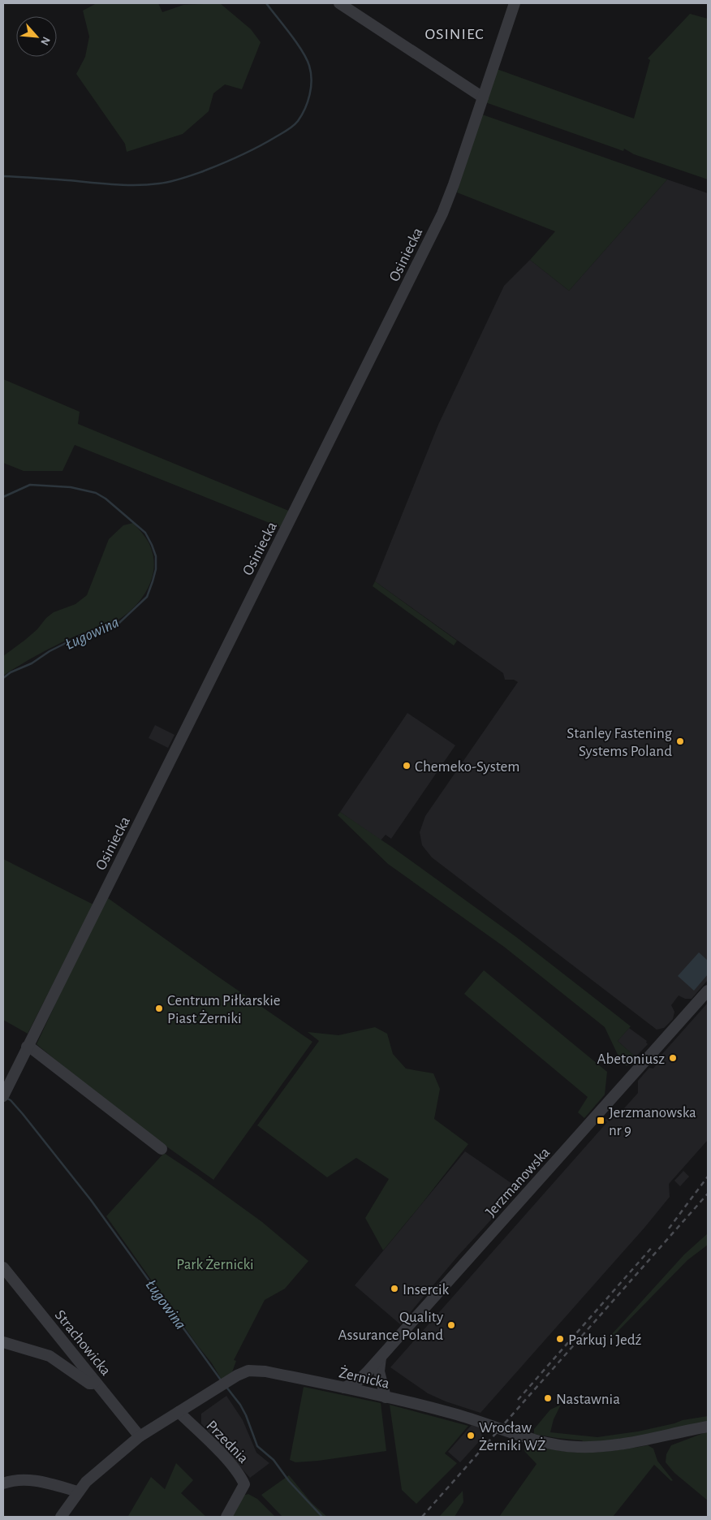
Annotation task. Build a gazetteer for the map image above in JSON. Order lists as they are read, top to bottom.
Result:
{
  "streets": {
    "street": [
      "Osiniecka",
      "Jerzmanowska",
      "Strachowicka",
      "Żernicka",
      "Przednia"
    ]
  },
  "crossings": [
    ["Jerzmanowska", "Żernicka"],
    ["Strachowicka", "Żernicka"],
    ["Żernicka", "Przednia"]
  ],
  "districts": ["OSINIEC"],
  "water": ["Ługowina"],
  "parks": ["Park Żernicki"],
  "places": {
    "other": [
      "Stanley Fastening Systems Poland",
      "Chemeko-System",
      "Centrum Piłkarskie Piast Żerniki",
      "Abetoniusz",
      "Insercik",
      "Quality Assurance Poland",
      "Parkuj i Jedź",
      "Nastawnia",
      "Wrocław Żerniki WŻ"
    ],
    "transit": ["Jerzmanowska nr 9"]
  },
  "north": "bottom right"
}
